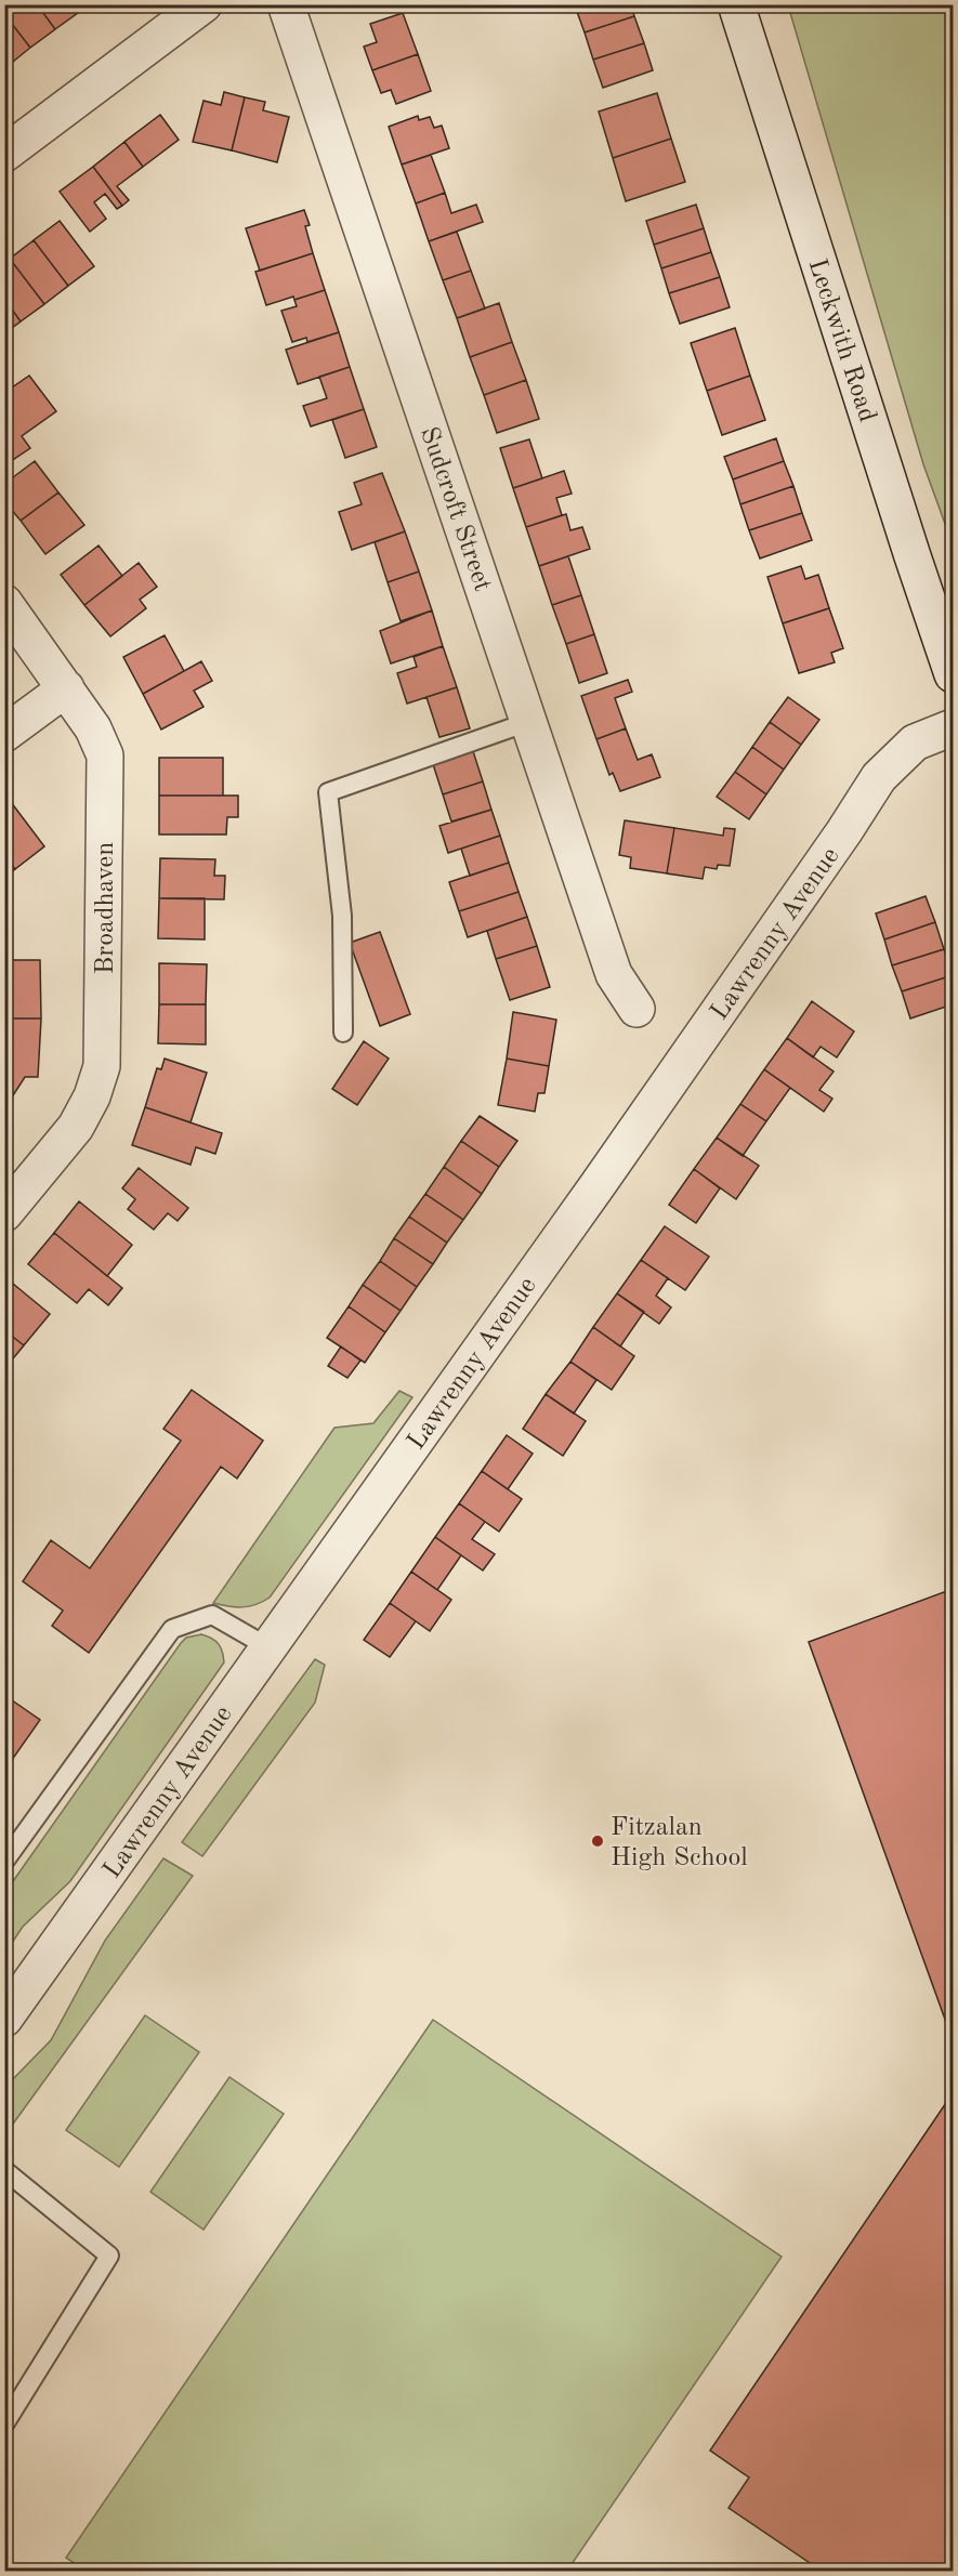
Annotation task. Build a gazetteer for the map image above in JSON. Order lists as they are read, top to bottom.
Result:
{
  "streets": {
    "street": [
      "Leckwith Road",
      "Sudcroft Street",
      "Broadhaven",
      "Lawrenny Avenue"
    ]
  },
  "places": ["Fitzalan High School"]
}
